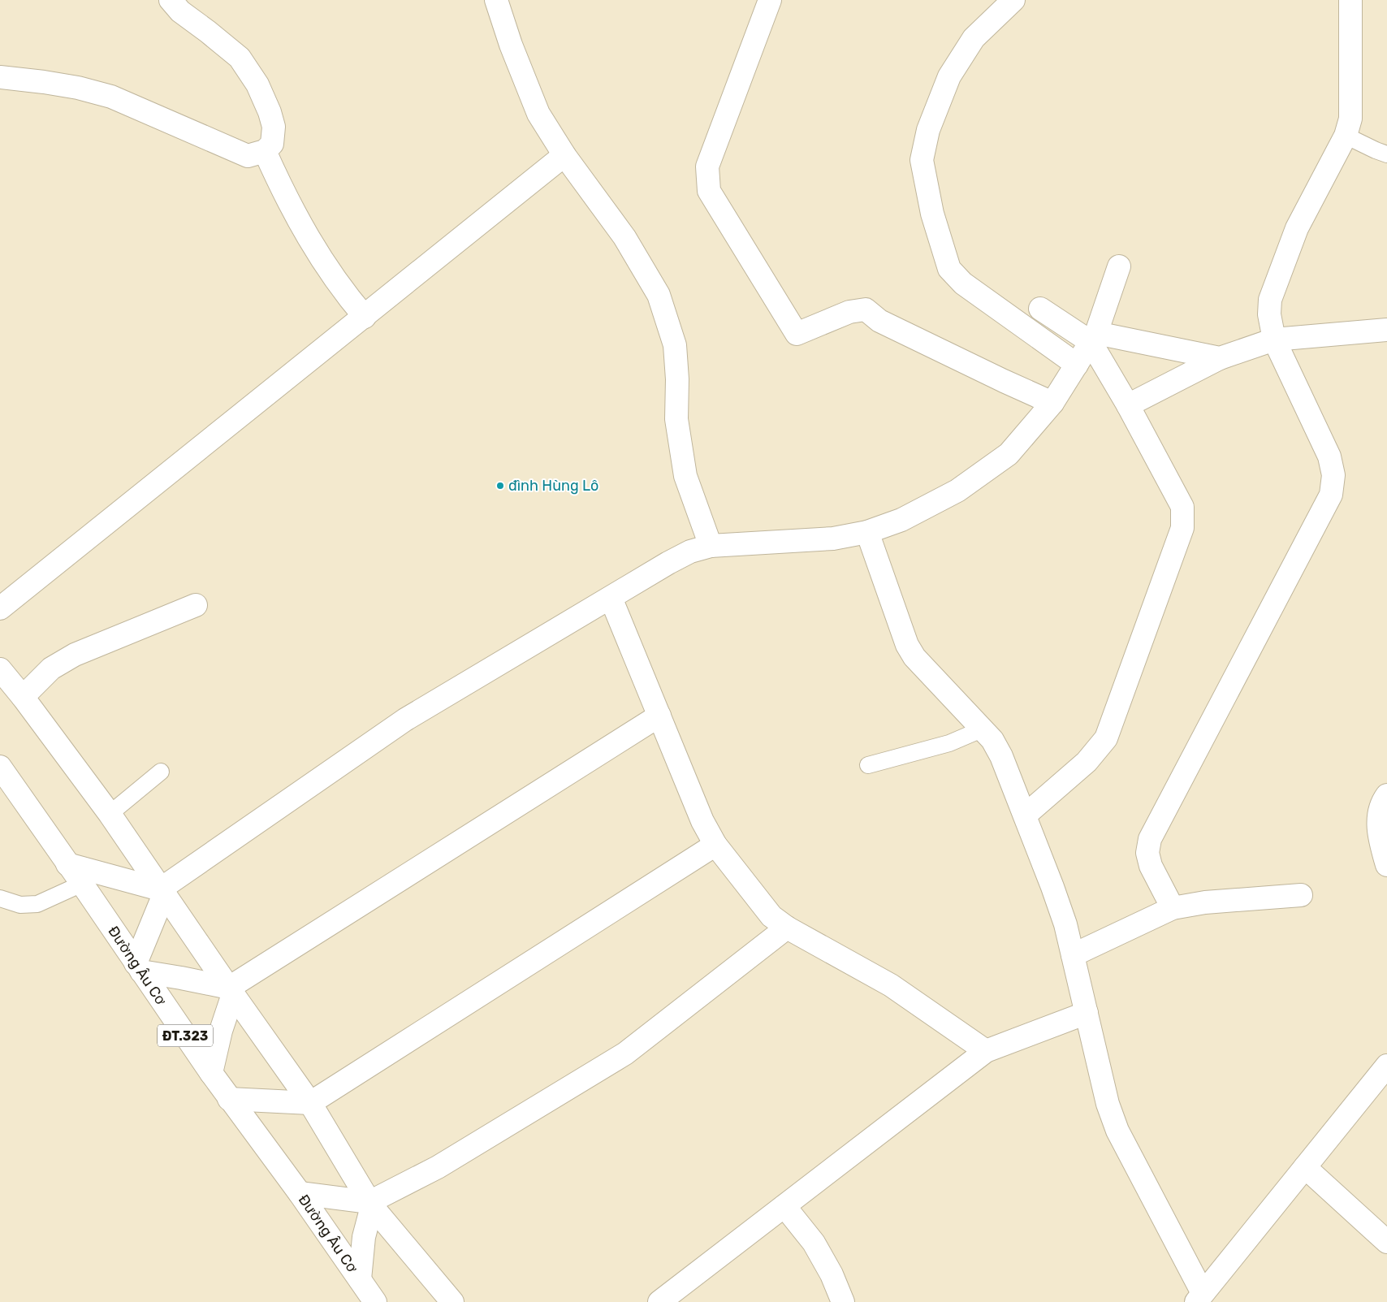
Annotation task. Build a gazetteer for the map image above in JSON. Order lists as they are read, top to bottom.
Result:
{
  "streets": {
    "street": ["Đường Âu Cơ", "ĐT.323"]
  },
  "places": ["đình Hùng Lô"]
}
